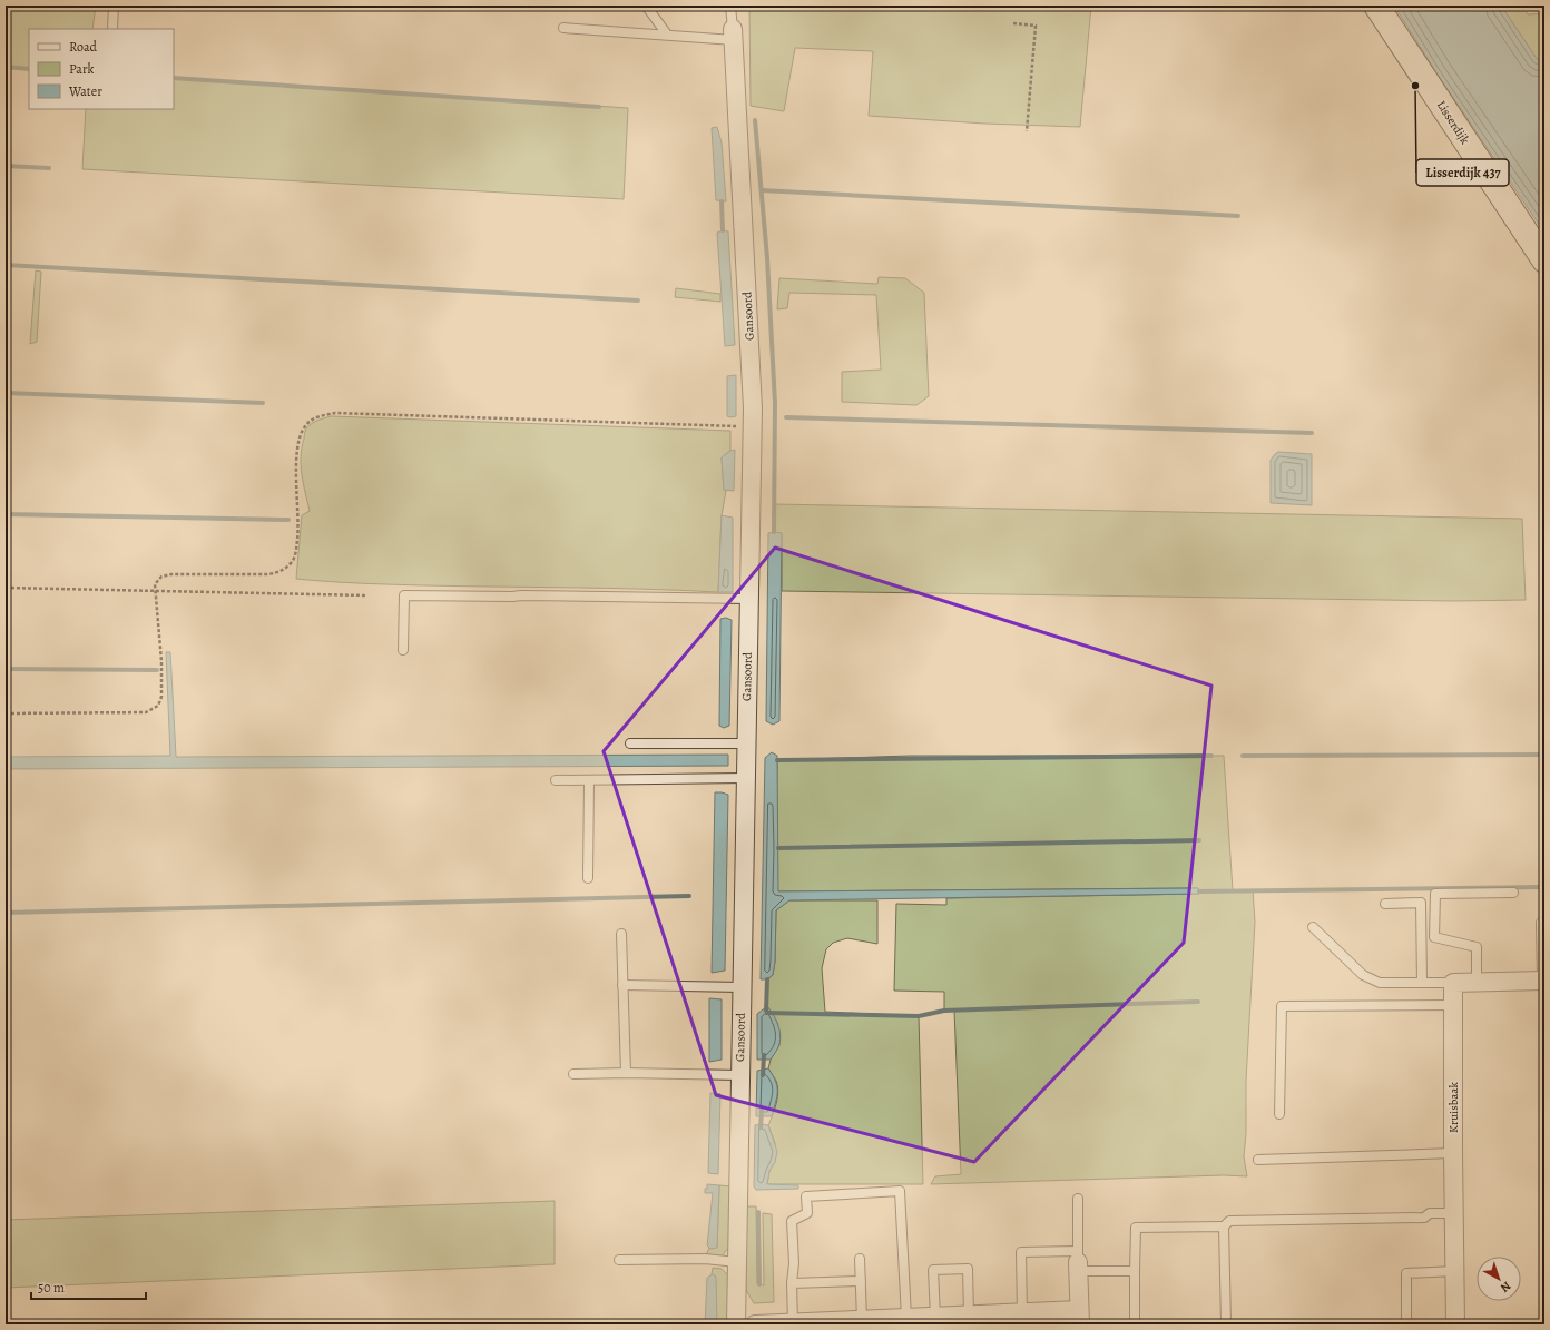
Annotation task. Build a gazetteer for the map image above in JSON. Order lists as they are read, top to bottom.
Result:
{
  "streets": {
    "street": ["Lisserdijk", "Gansoord", "Kruisbaak"]
  },
  "places": ["Lisserdijk 437"],
  "legend": ["Road", "Park", "Water"],
  "scale_bar": "50 m",
  "north": "bottom right"
}
